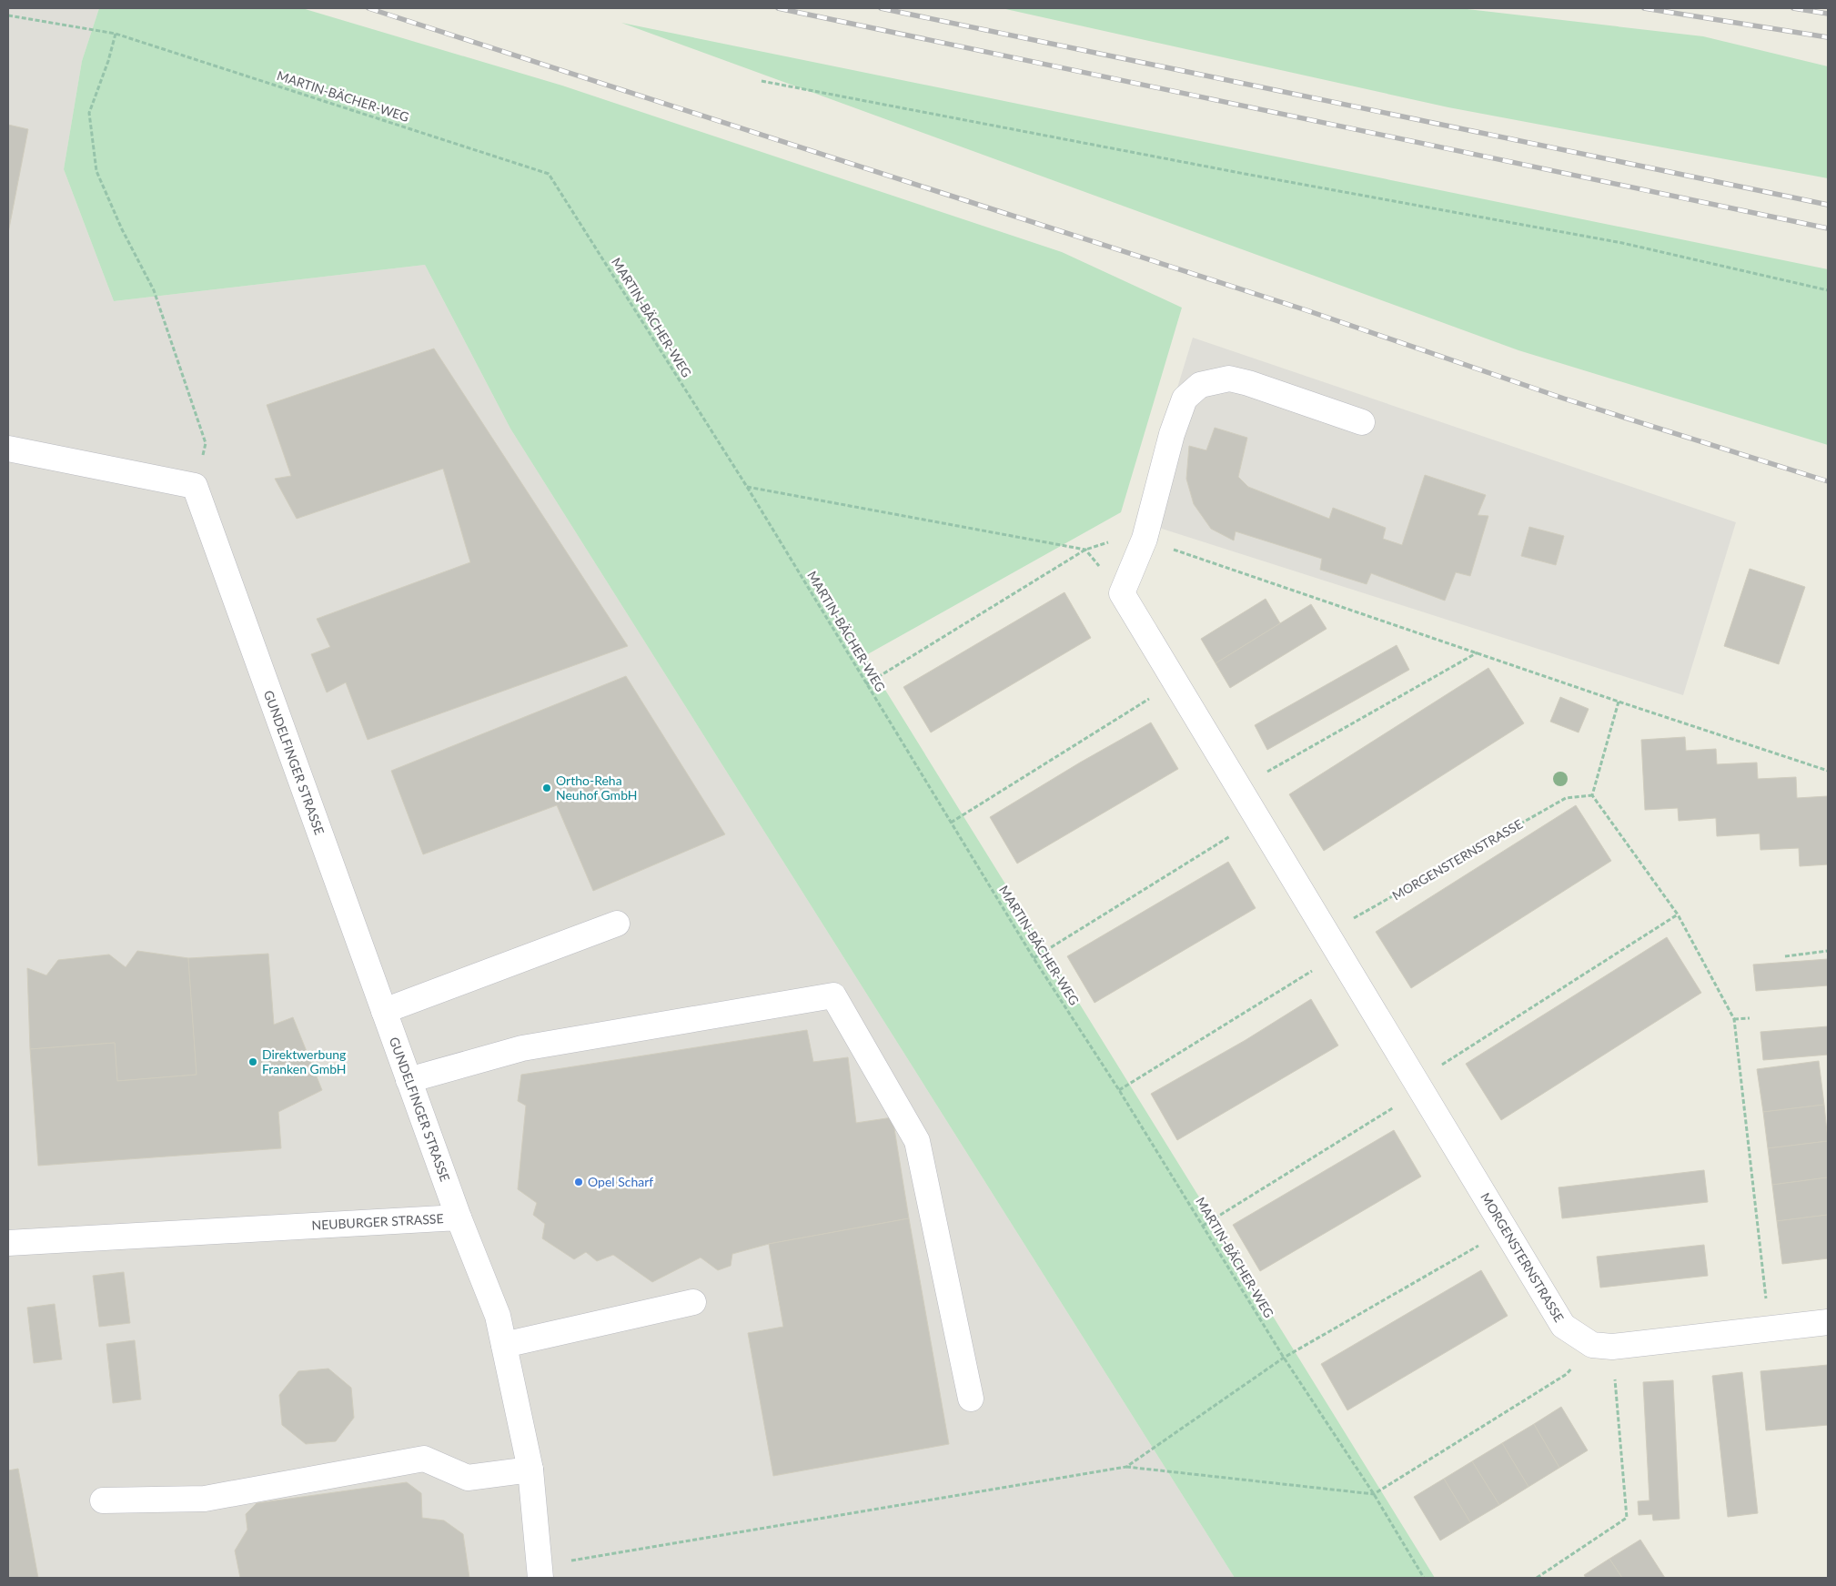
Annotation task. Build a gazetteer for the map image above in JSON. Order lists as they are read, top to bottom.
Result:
{
  "streets": {
    "street": ["GUNDELFINGER STRASSE", "MORGENSTERNSTRASSE", "NEUBURGER STRASSE"],
    "path": ["MARTIN-BÄCHER-WEG"]
  },
  "crossings": [
    ["GUNDELFINGER STRASSE", "NEUBURGER STRASSE"]
  ],
  "places": ["Ortho-Reha Neuhof GmbH", "Direktwerbung Franken GmbH", "Opel Scharf"]
}
